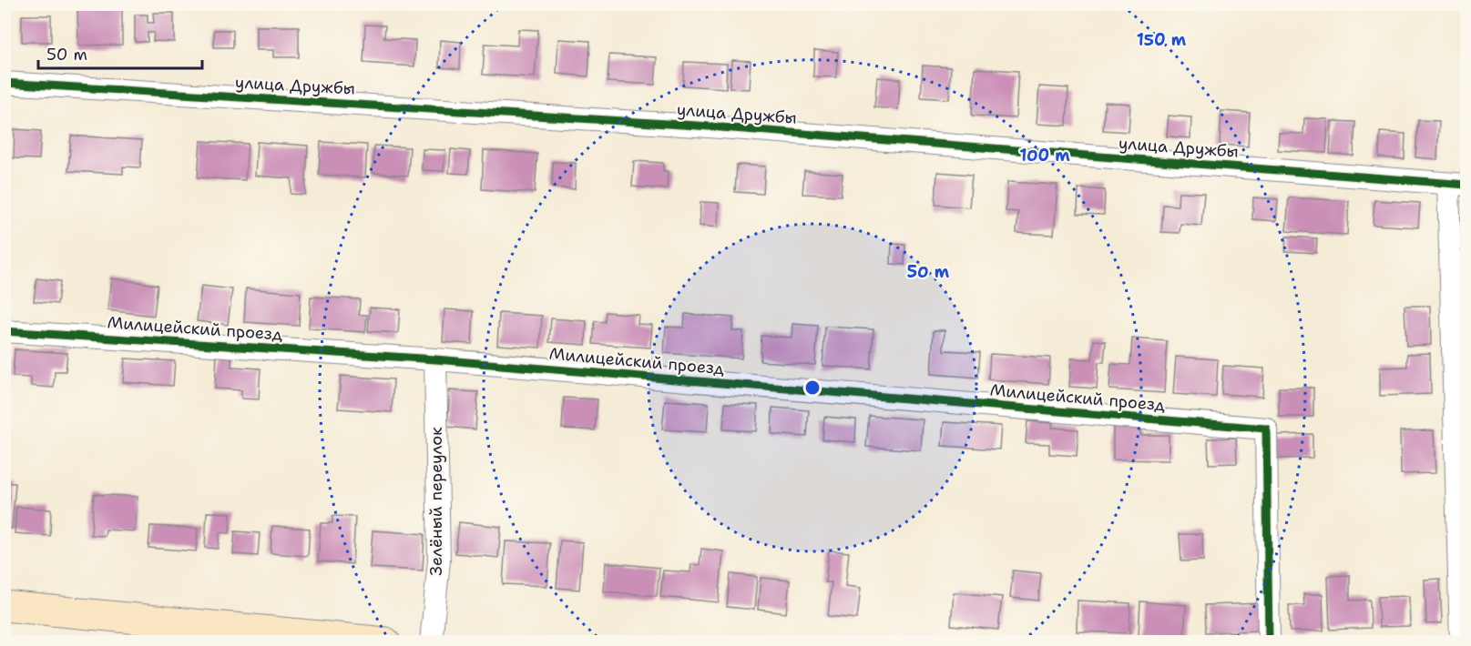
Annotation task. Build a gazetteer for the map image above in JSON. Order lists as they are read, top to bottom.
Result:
{
  "streets": {
    "street": ["улица Дружбы", "Милицейский проезд", "Зелёный переулок"]
  },
  "crossings": [
    ["Милицейский проезд", "Зелёный переулок"]
  ],
  "scale_bar": "50 m",
  "rings": ["150 m", "100 m", "50 m"]
}
